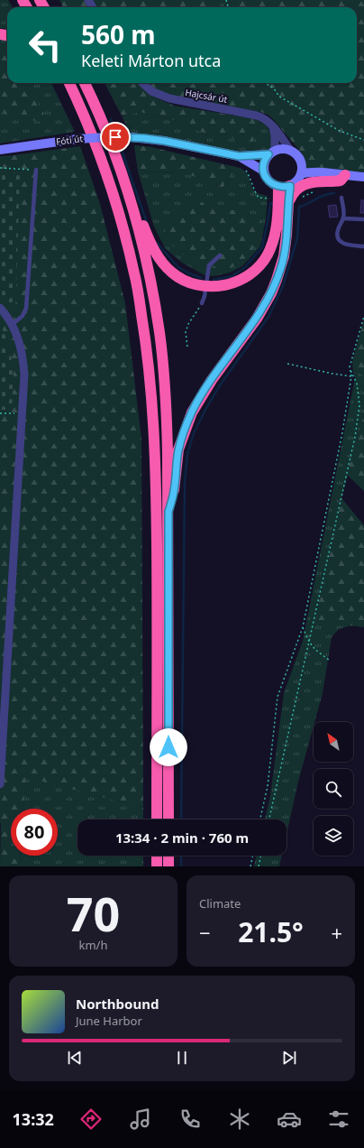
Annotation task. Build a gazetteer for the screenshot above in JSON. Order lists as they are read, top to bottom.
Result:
{
  "streets": {
    "main road": ["Fóti út"],
    "street": ["Hajcsár út"]
  },
  "crossings": [
    ["Hajcsár út", "Fóti út"]
  ],
  "north": "top left",
  "page": {
    "turn": ["560 m", "Keleti Márton utca"],
    "limit": "80",
    "trip": "13:34 · 2 min · 760 m",
    "tile": [
      ["70", "km/h"],
      "Climate"
    ],
    "heat": ["−", "21.5°", "+"],
    "song": ["Northbound", "June Harbor"],
    "tabs": "13:32"
  }
}
